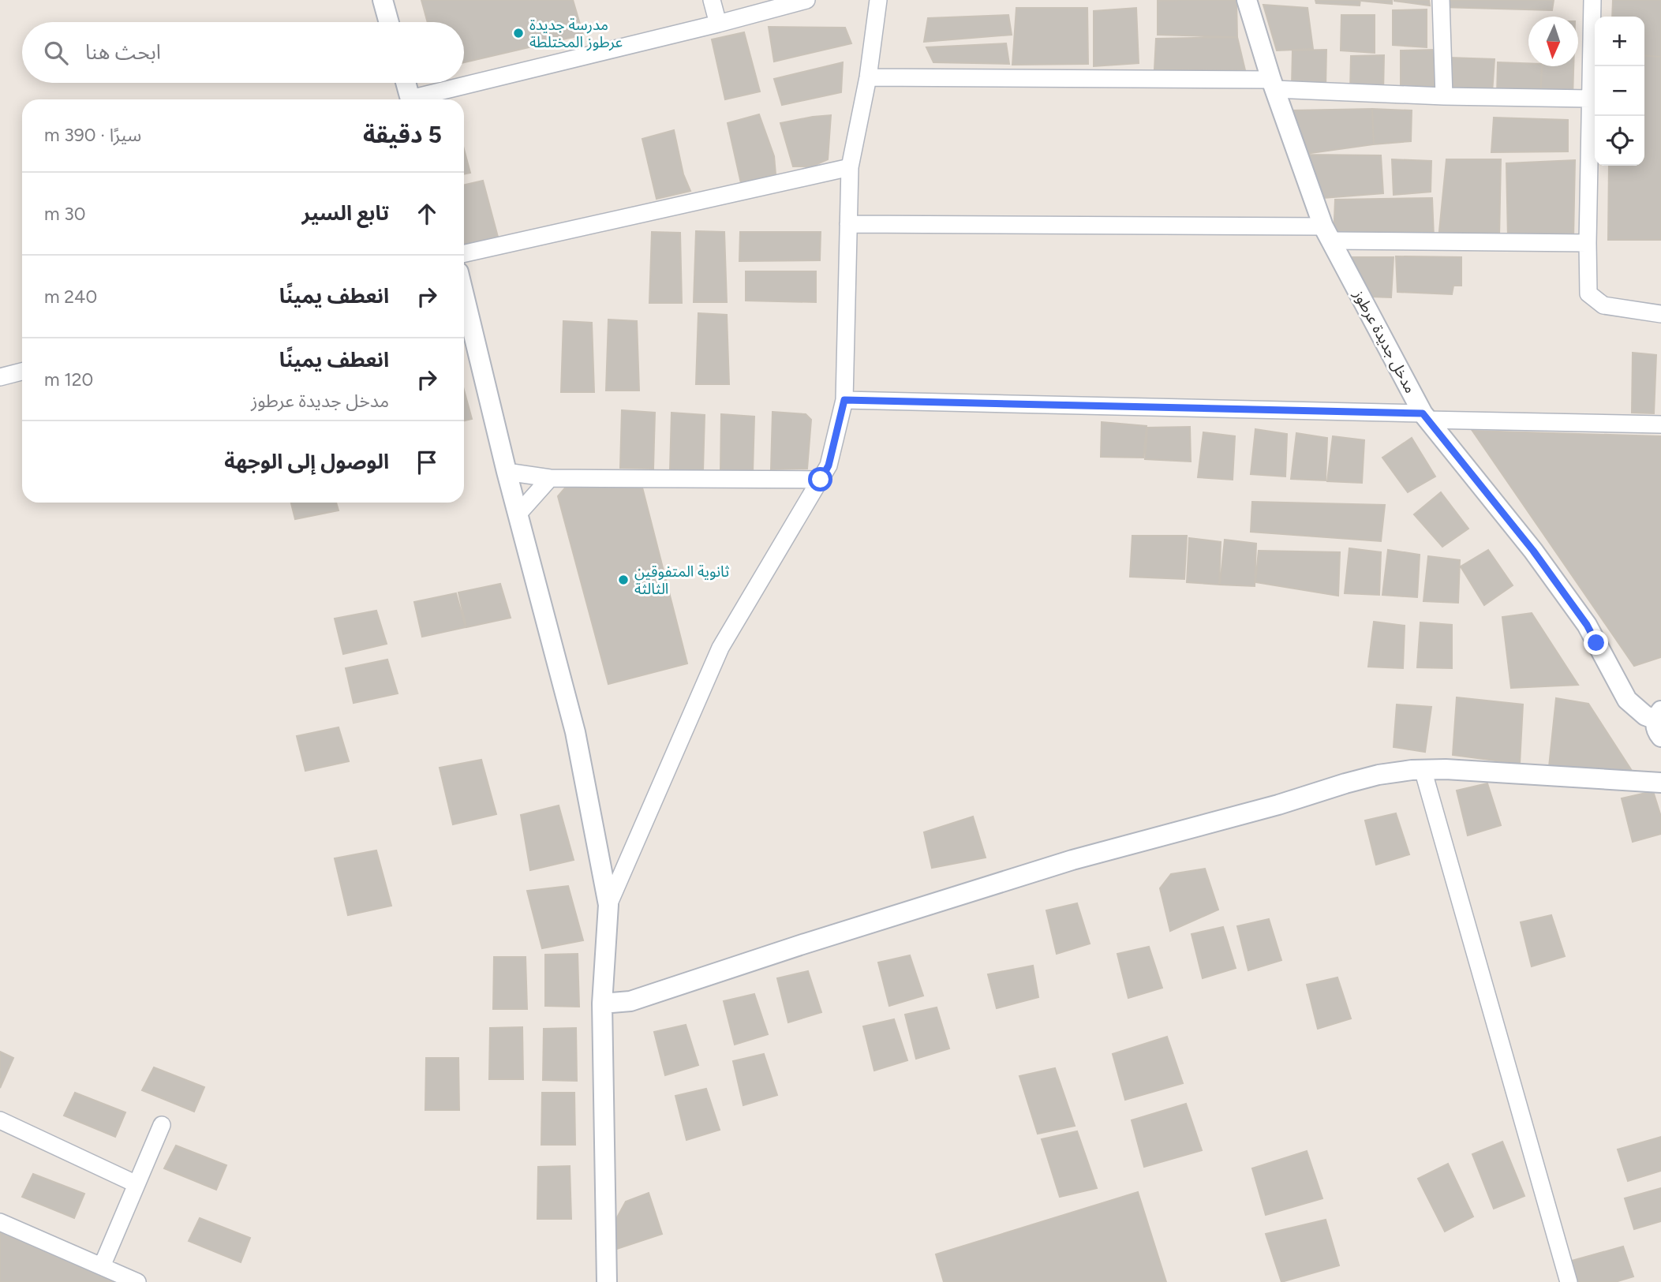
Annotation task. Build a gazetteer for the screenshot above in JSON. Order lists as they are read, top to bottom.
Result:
{
  "streets": {
    "street": ["مدخل جديدة عرطوز"]
  },
  "places": ["مدرسة جديدة عرطوز المختلطة", "ثانوية المتفوقين الثالثة"],
  "north": "bottom",
  "page": {
    "map_buttons": ["+", "−"],
    "search": "ابحث هنا",
    "heading": ["5 دقيقة", "سيرًا · 390 m"],
    "list": [
      ["تابع السير", "30 m"],
      ["انعطف يمينًا", "240 m"],
      ["انعطف يمينًا", "مدخل جديدة عرطوز", "120 m"],
      "الوصول إلى الوجهة"
    ]
  }
}
